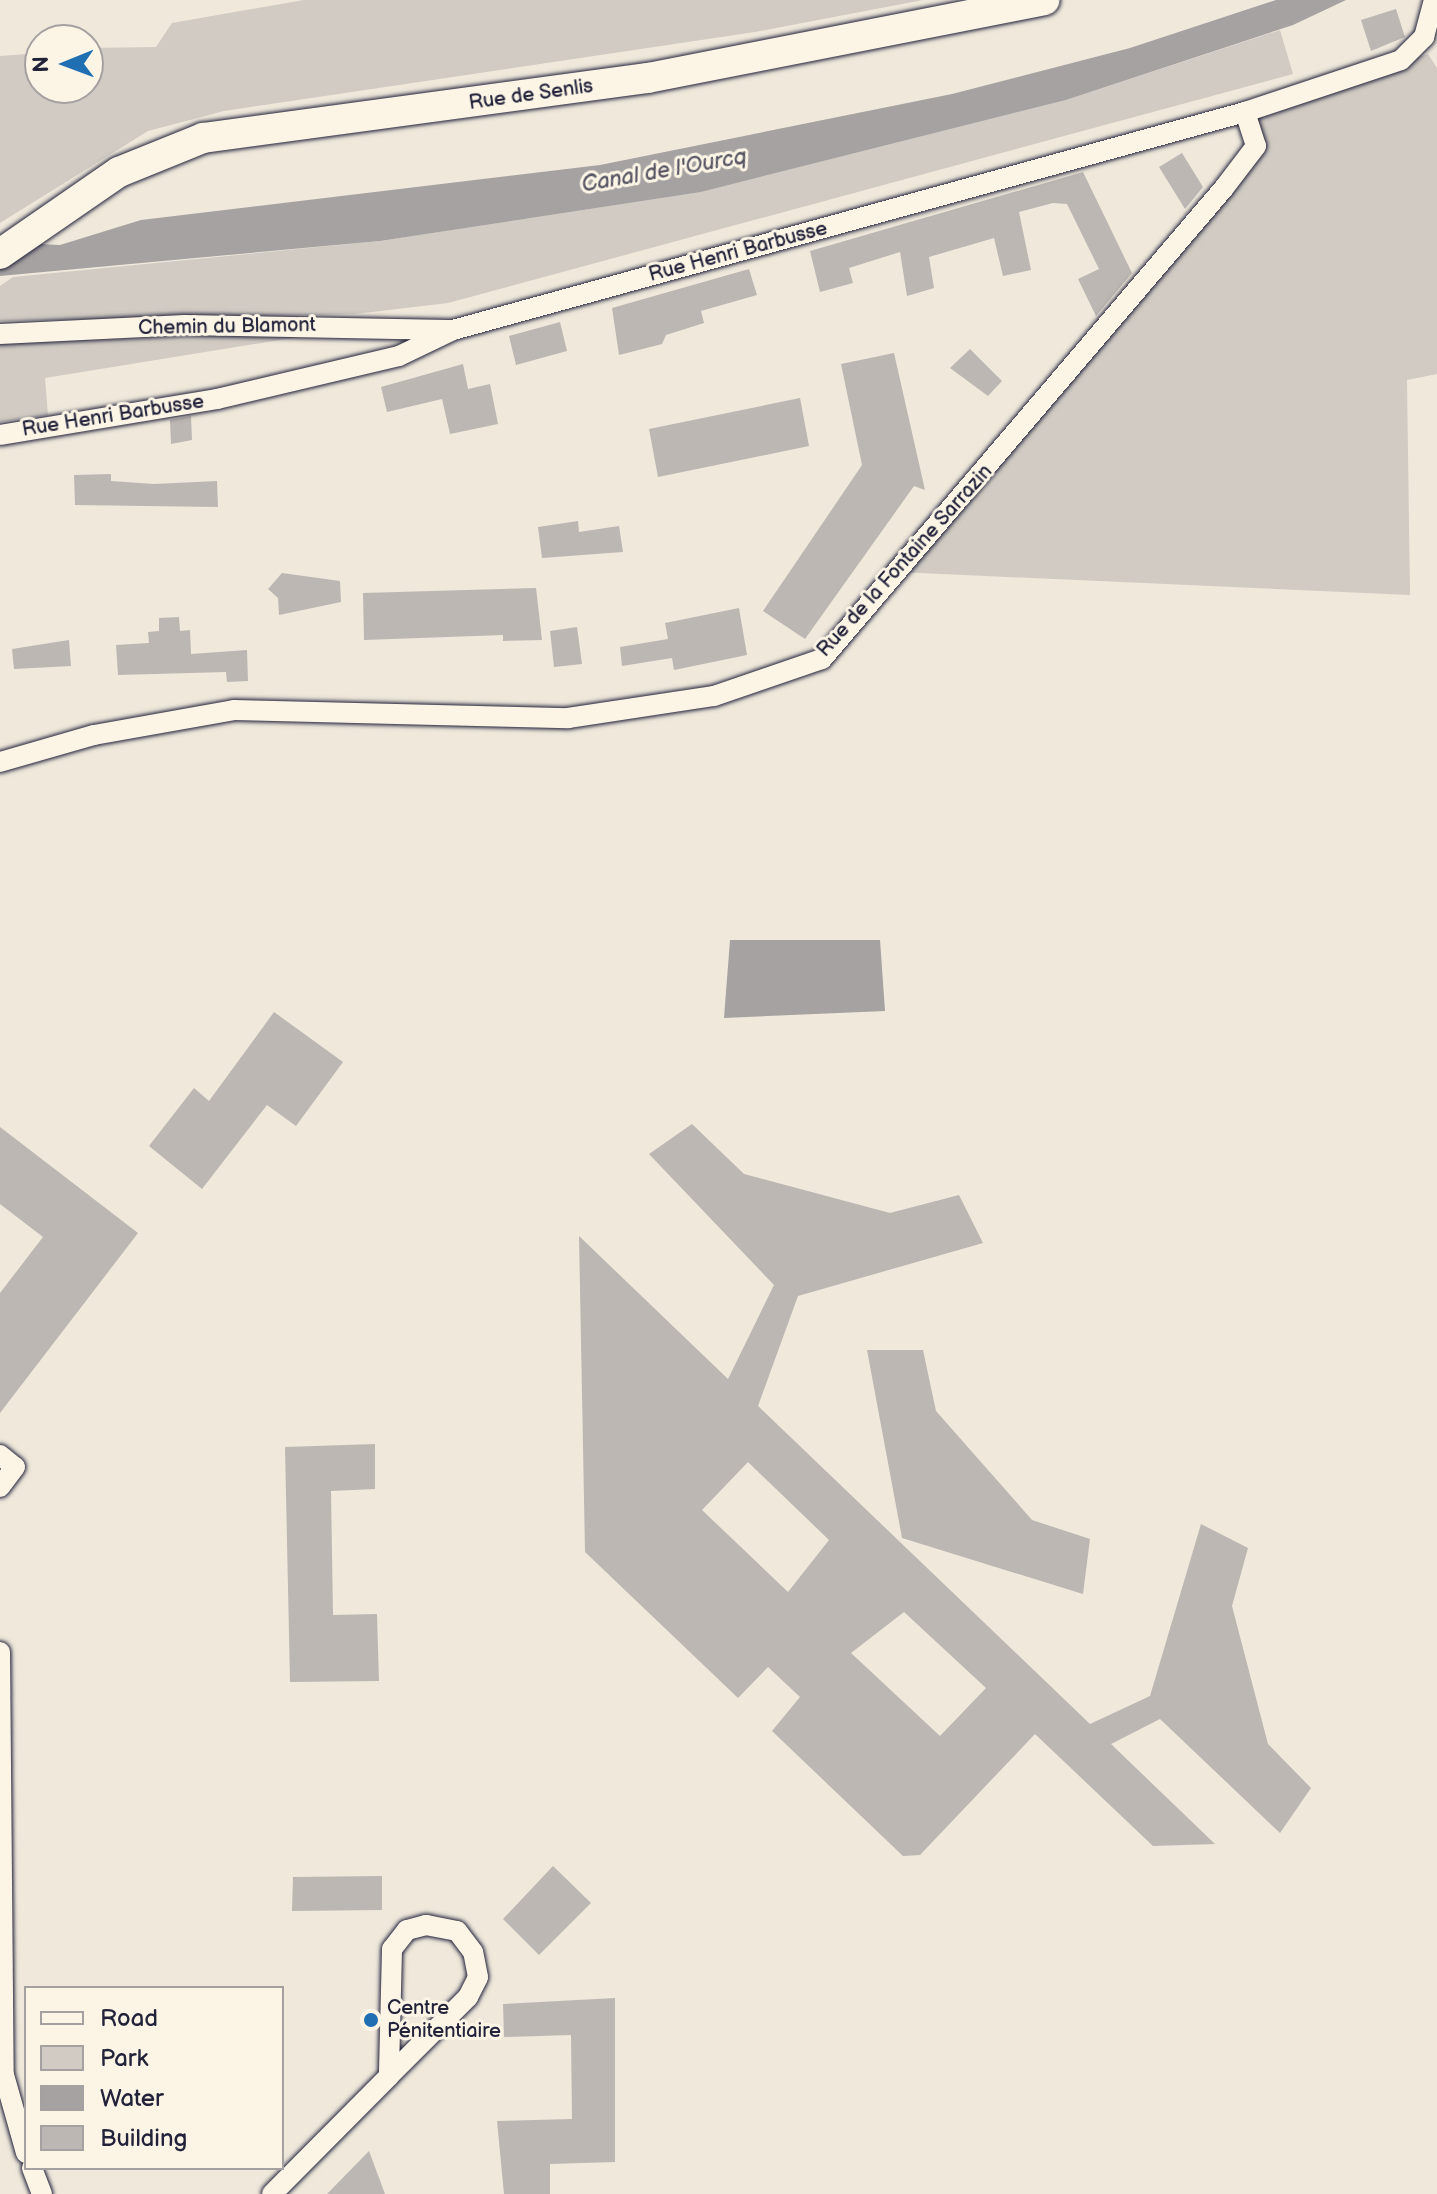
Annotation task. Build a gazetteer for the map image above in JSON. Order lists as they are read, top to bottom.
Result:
{
  "streets": {
    "main road": ["Rue de Senlis"],
    "street": ["Rue Henri Barbusse", "Chemin du Blamont", "Rue de la Fontaine Sarrazin"]
  },
  "crossings": [
    ["Rue Henri Barbusse", "Chemin du Blamont"],
    ["Rue Henri Barbusse", "Rue de la Fontaine Sarrazin"]
  ],
  "water": ["Canal de l'Ourcq"],
  "places": ["Centre Pénitentiaire"],
  "legend": [
    "Road",
    "Park",
    "Water",
    "Building"
  ],
  "north": "left"
}
